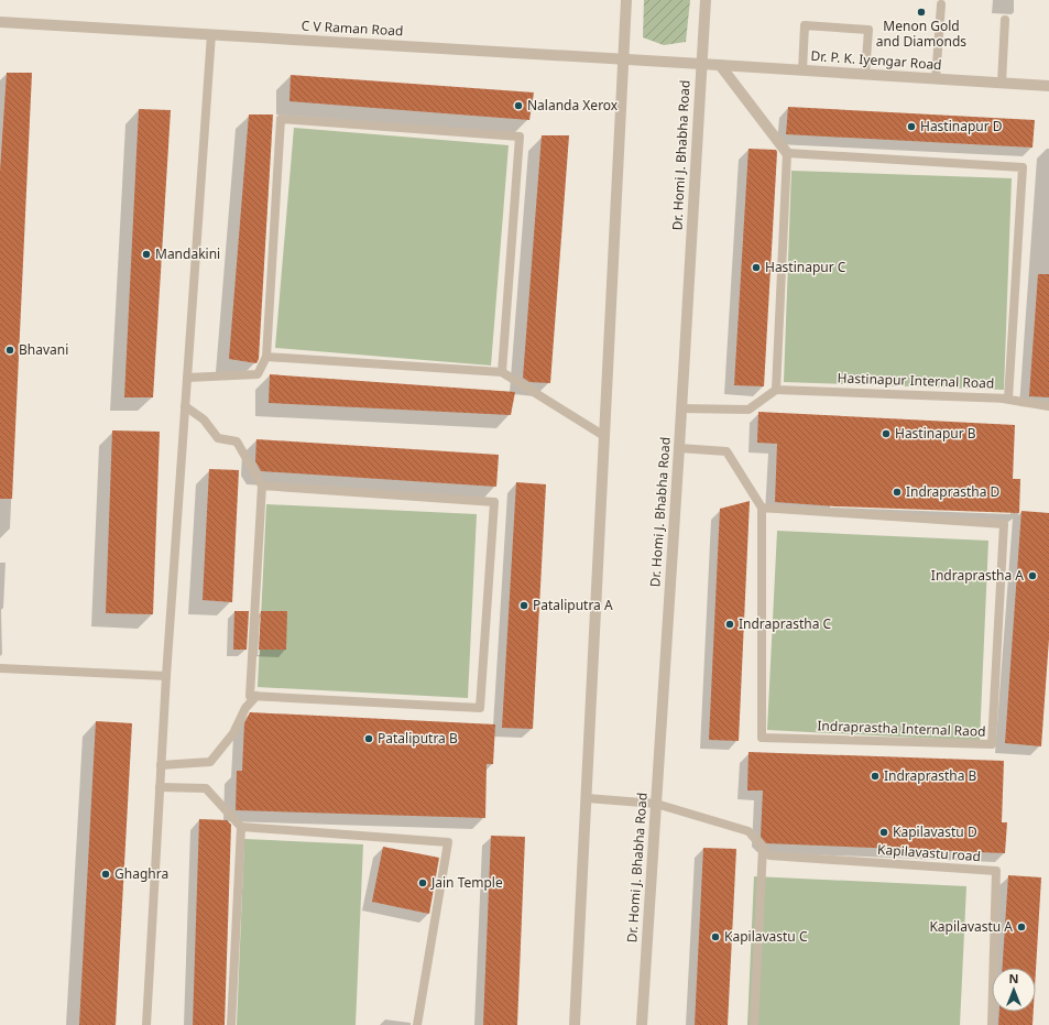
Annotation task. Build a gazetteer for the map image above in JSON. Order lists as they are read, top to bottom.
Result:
{
  "streets": {
    "street": ["C V Raman Road", "Dr. P. K. Iyengar Road", "Dr. Homi J. Bhabha Road"],
    "lane": ["Hastinapur Internal Road", "Indraprastha Internal Raod", "Kapilavastu road"]
  },
  "crossings": [
    ["C V Raman Road", "Dr. P. K. Iyengar Road"],
    ["C V Raman Road", "Dr. Homi J. Bhabha Road"],
    ["Dr. P. K. Iyengar Road", "Dr. Homi J. Bhabha Road"],
    ["Dr. Homi J. Bhabha Road", "Kapilavastu road"]
  ],
  "places": [
    "Menon Gold and Diamonds",
    "Nalanda Xerox",
    "Hastinapur D",
    "Mandakini",
    "Hastinapur C",
    "Bhavani",
    "Hastinapur B",
    "Indraprastha D",
    "Indraprastha A",
    "Pataliputra A",
    "Indraprastha C",
    "Pataliputra B",
    "Indraprastha B",
    "Kapilavastu D",
    "Ghaghra",
    "Jain Temple",
    "Kapilavastu A",
    "Kapilavastu C"
  ],
  "north": "top"
}
